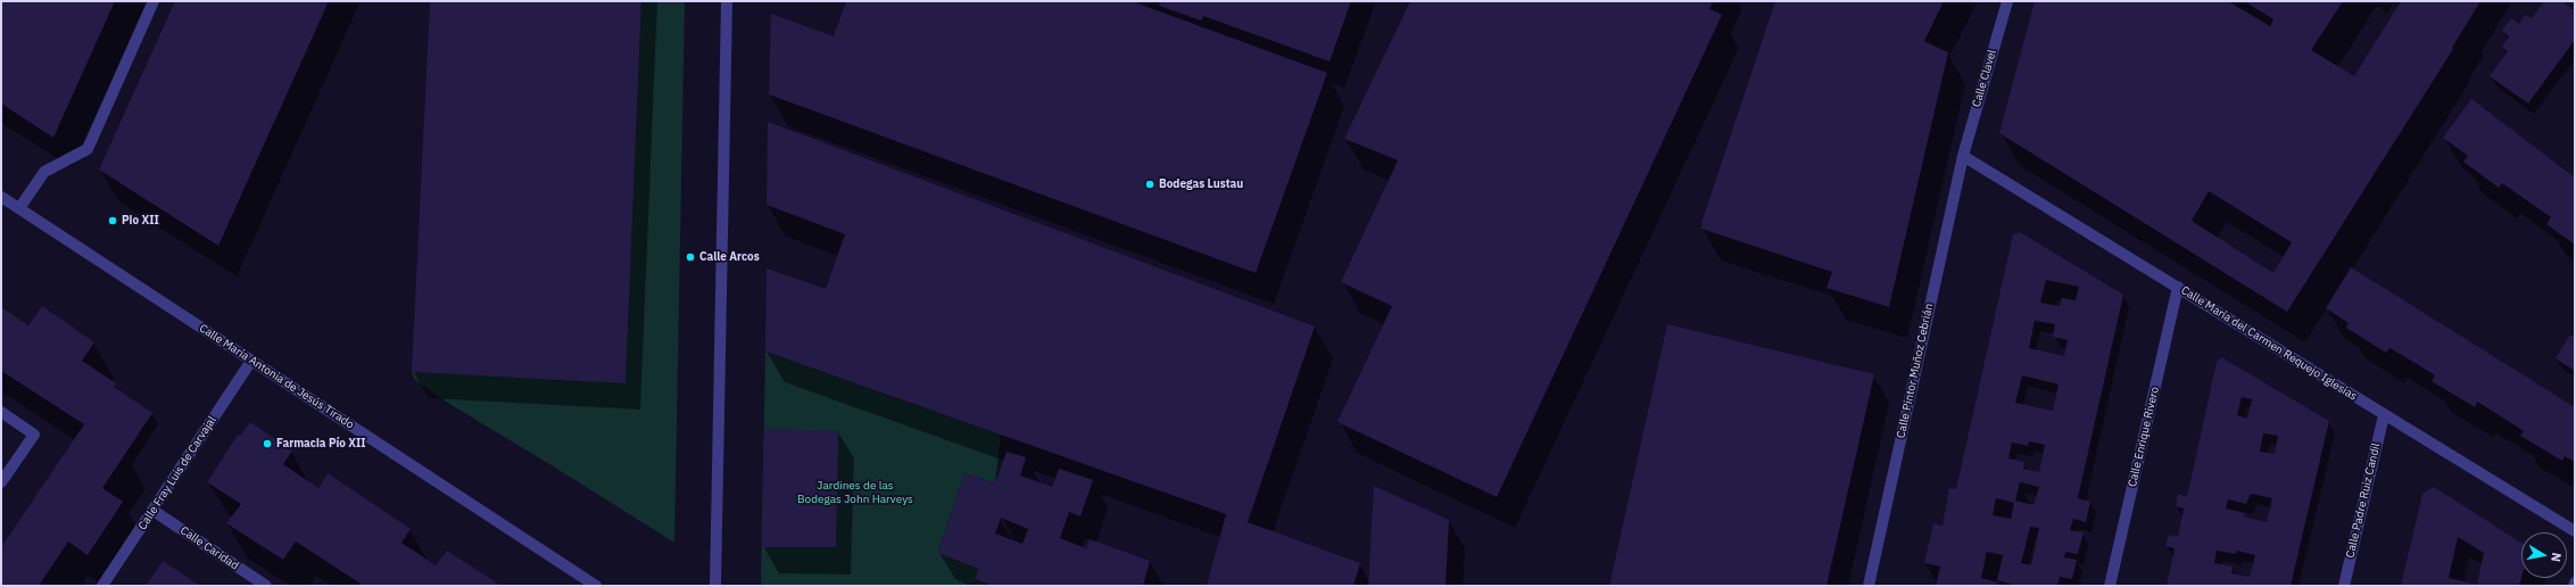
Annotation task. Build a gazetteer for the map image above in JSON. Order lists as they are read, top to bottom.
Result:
{
  "streets": {
    "street": [
      "Calle Clavel",
      "Calle María del Carmen Requejo Iglesias",
      "Calle Pintor Muñoz Cebrián",
      "Calle María Antonia de Jesús Tirado",
      "Calle Enrique Rivero",
      "Calle Fray Luis de Carvajal",
      "Calle Padre Ruiz Candil",
      "Calle Caridad"
    ]
  },
  "crossings": [
    ["Calle Clavel", "Calle María del Carmen Requejo Iglesias"],
    ["Calle Clavel", "Calle Pintor Muñoz Cebrián"],
    ["Calle María del Carmen Requejo Iglesias", "Calle Pintor Muñoz Cebrián"],
    ["Calle María del Carmen Requejo Iglesias", "Calle Enrique Rivero"],
    ["Calle María del Carmen Requejo Iglesias", "Calle Padre Ruiz Candil"],
    ["Calle María Antonia de Jesús Tirado", "Calle Fray Luis de Carvajal"],
    ["Calle Fray Luis de Carvajal", "Calle Caridad"]
  ],
  "parks": ["Jardines de las Bodegas John Harveys"],
  "places": [
    "Bodegas Lustau",
    "Pio XII",
    "Calle Arcos",
    "Farmacia Pío XII"
  ],
  "north": "right"
}
